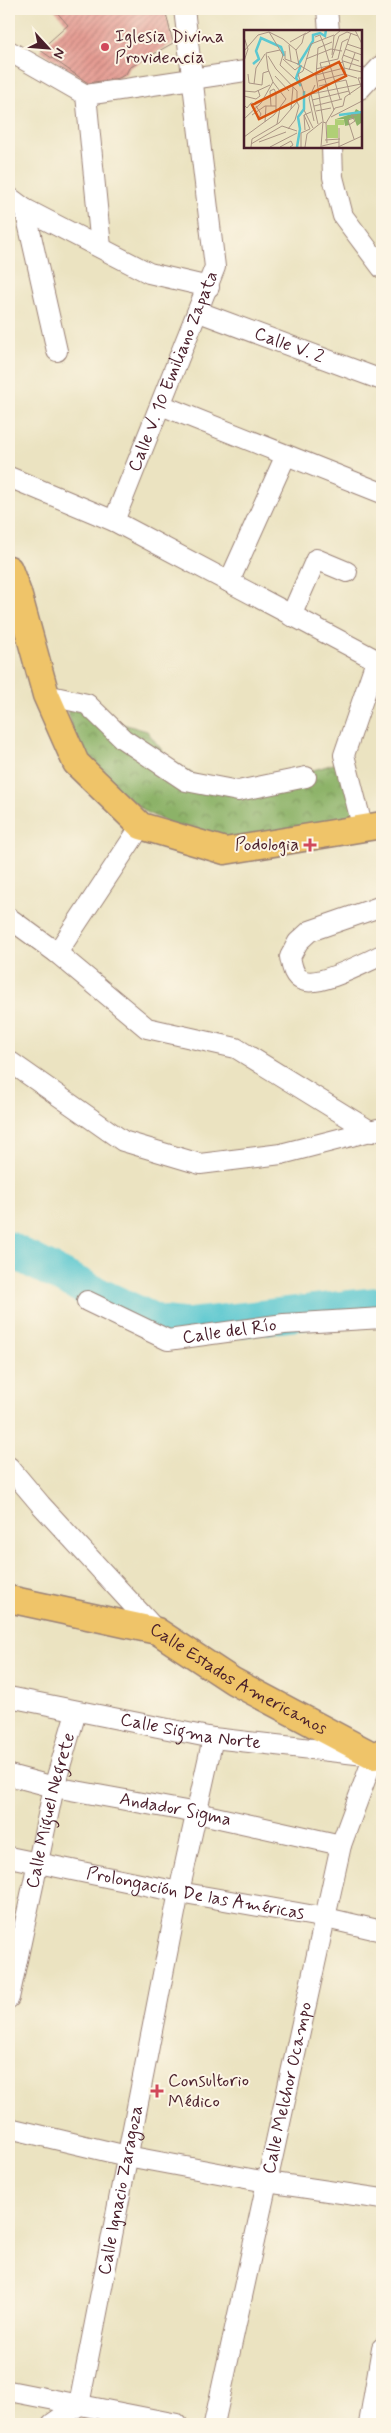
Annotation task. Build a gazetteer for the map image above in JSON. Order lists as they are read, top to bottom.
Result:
{
  "streets": {
    "main road": ["Calle Estados Americanos"],
    "street": [
      "Calle V. 2",
      "Calle V. 10 Emiliano Zapata",
      "Calle del Río",
      "Calle Sigma Norte",
      "Andador Sigma",
      "Calle Miguel Negrete",
      "Prolongación De las Américas",
      "Calle Melchor Ocampo",
      "Calle Ignacio Zaragoza"
    ]
  },
  "crossings": [
    ["Calle V. 2", "Calle V. 10 Emiliano Zapata"],
    ["Calle Estados Americanos", "Calle Sigma Norte"],
    ["Calle Estados Americanos", "Calle Melchor Ocampo"],
    ["Calle Sigma Norte", "Calle Miguel Negrete"],
    ["Calle Sigma Norte", "Calle Melchor Ocampo"],
    ["Calle Sigma Norte", "Calle Ignacio Zaragoza"],
    ["Andador Sigma", "Calle Miguel Negrete"],
    ["Andador Sigma", "Calle Melchor Ocampo"],
    ["Andador Sigma", "Calle Ignacio Zaragoza"],
    ["Calle Miguel Negrete", "Prolongación De las Américas"],
    ["Prolongación De las Américas", "Calle Melchor Ocampo"],
    ["Prolongación De las Américas", "Calle Ignacio Zaragoza"]
  ],
  "places": {
    "other": ["Iglesia Divina Providencia"],
    "health": ["Podologia", "Consultorio Médico"]
  },
  "north": "bottom right"
}
